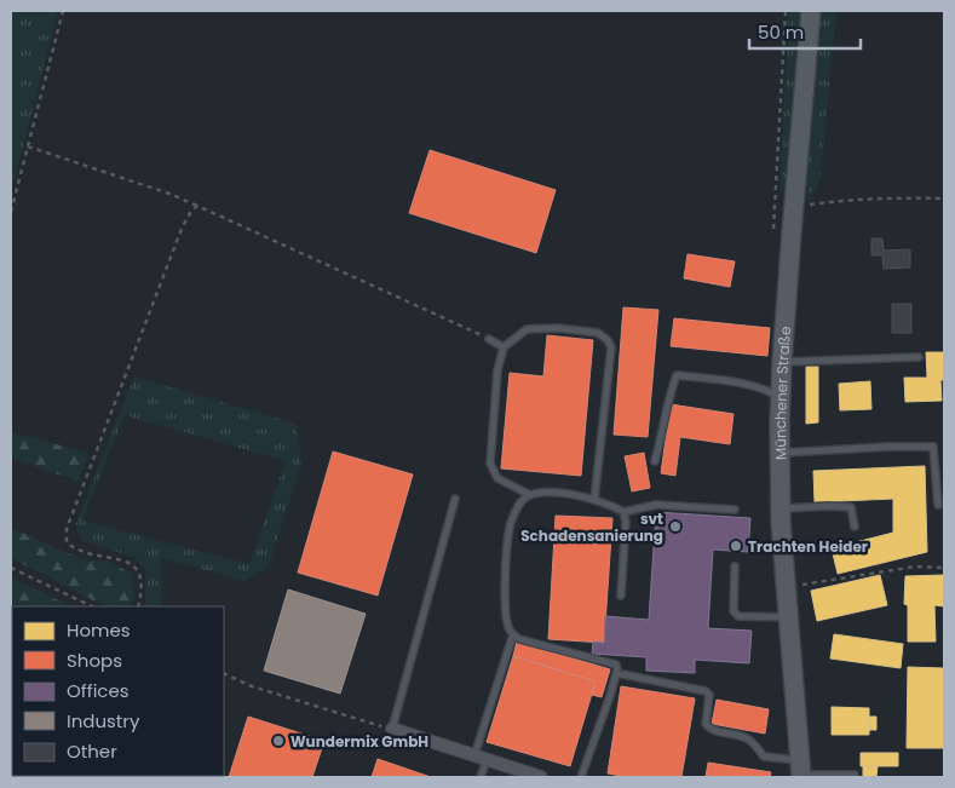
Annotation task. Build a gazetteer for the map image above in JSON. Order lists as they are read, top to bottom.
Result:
{
  "streets": {
    "main road": ["Münchener Straße"]
  },
  "places": ["svt Schadensanierung", "Trachten Heider", "Wundermix GmbH"],
  "legend": [
    "Homes",
    "Shops",
    "Offices",
    "Industry",
    "Other"
  ],
  "scale_bar": "50 m"
}
